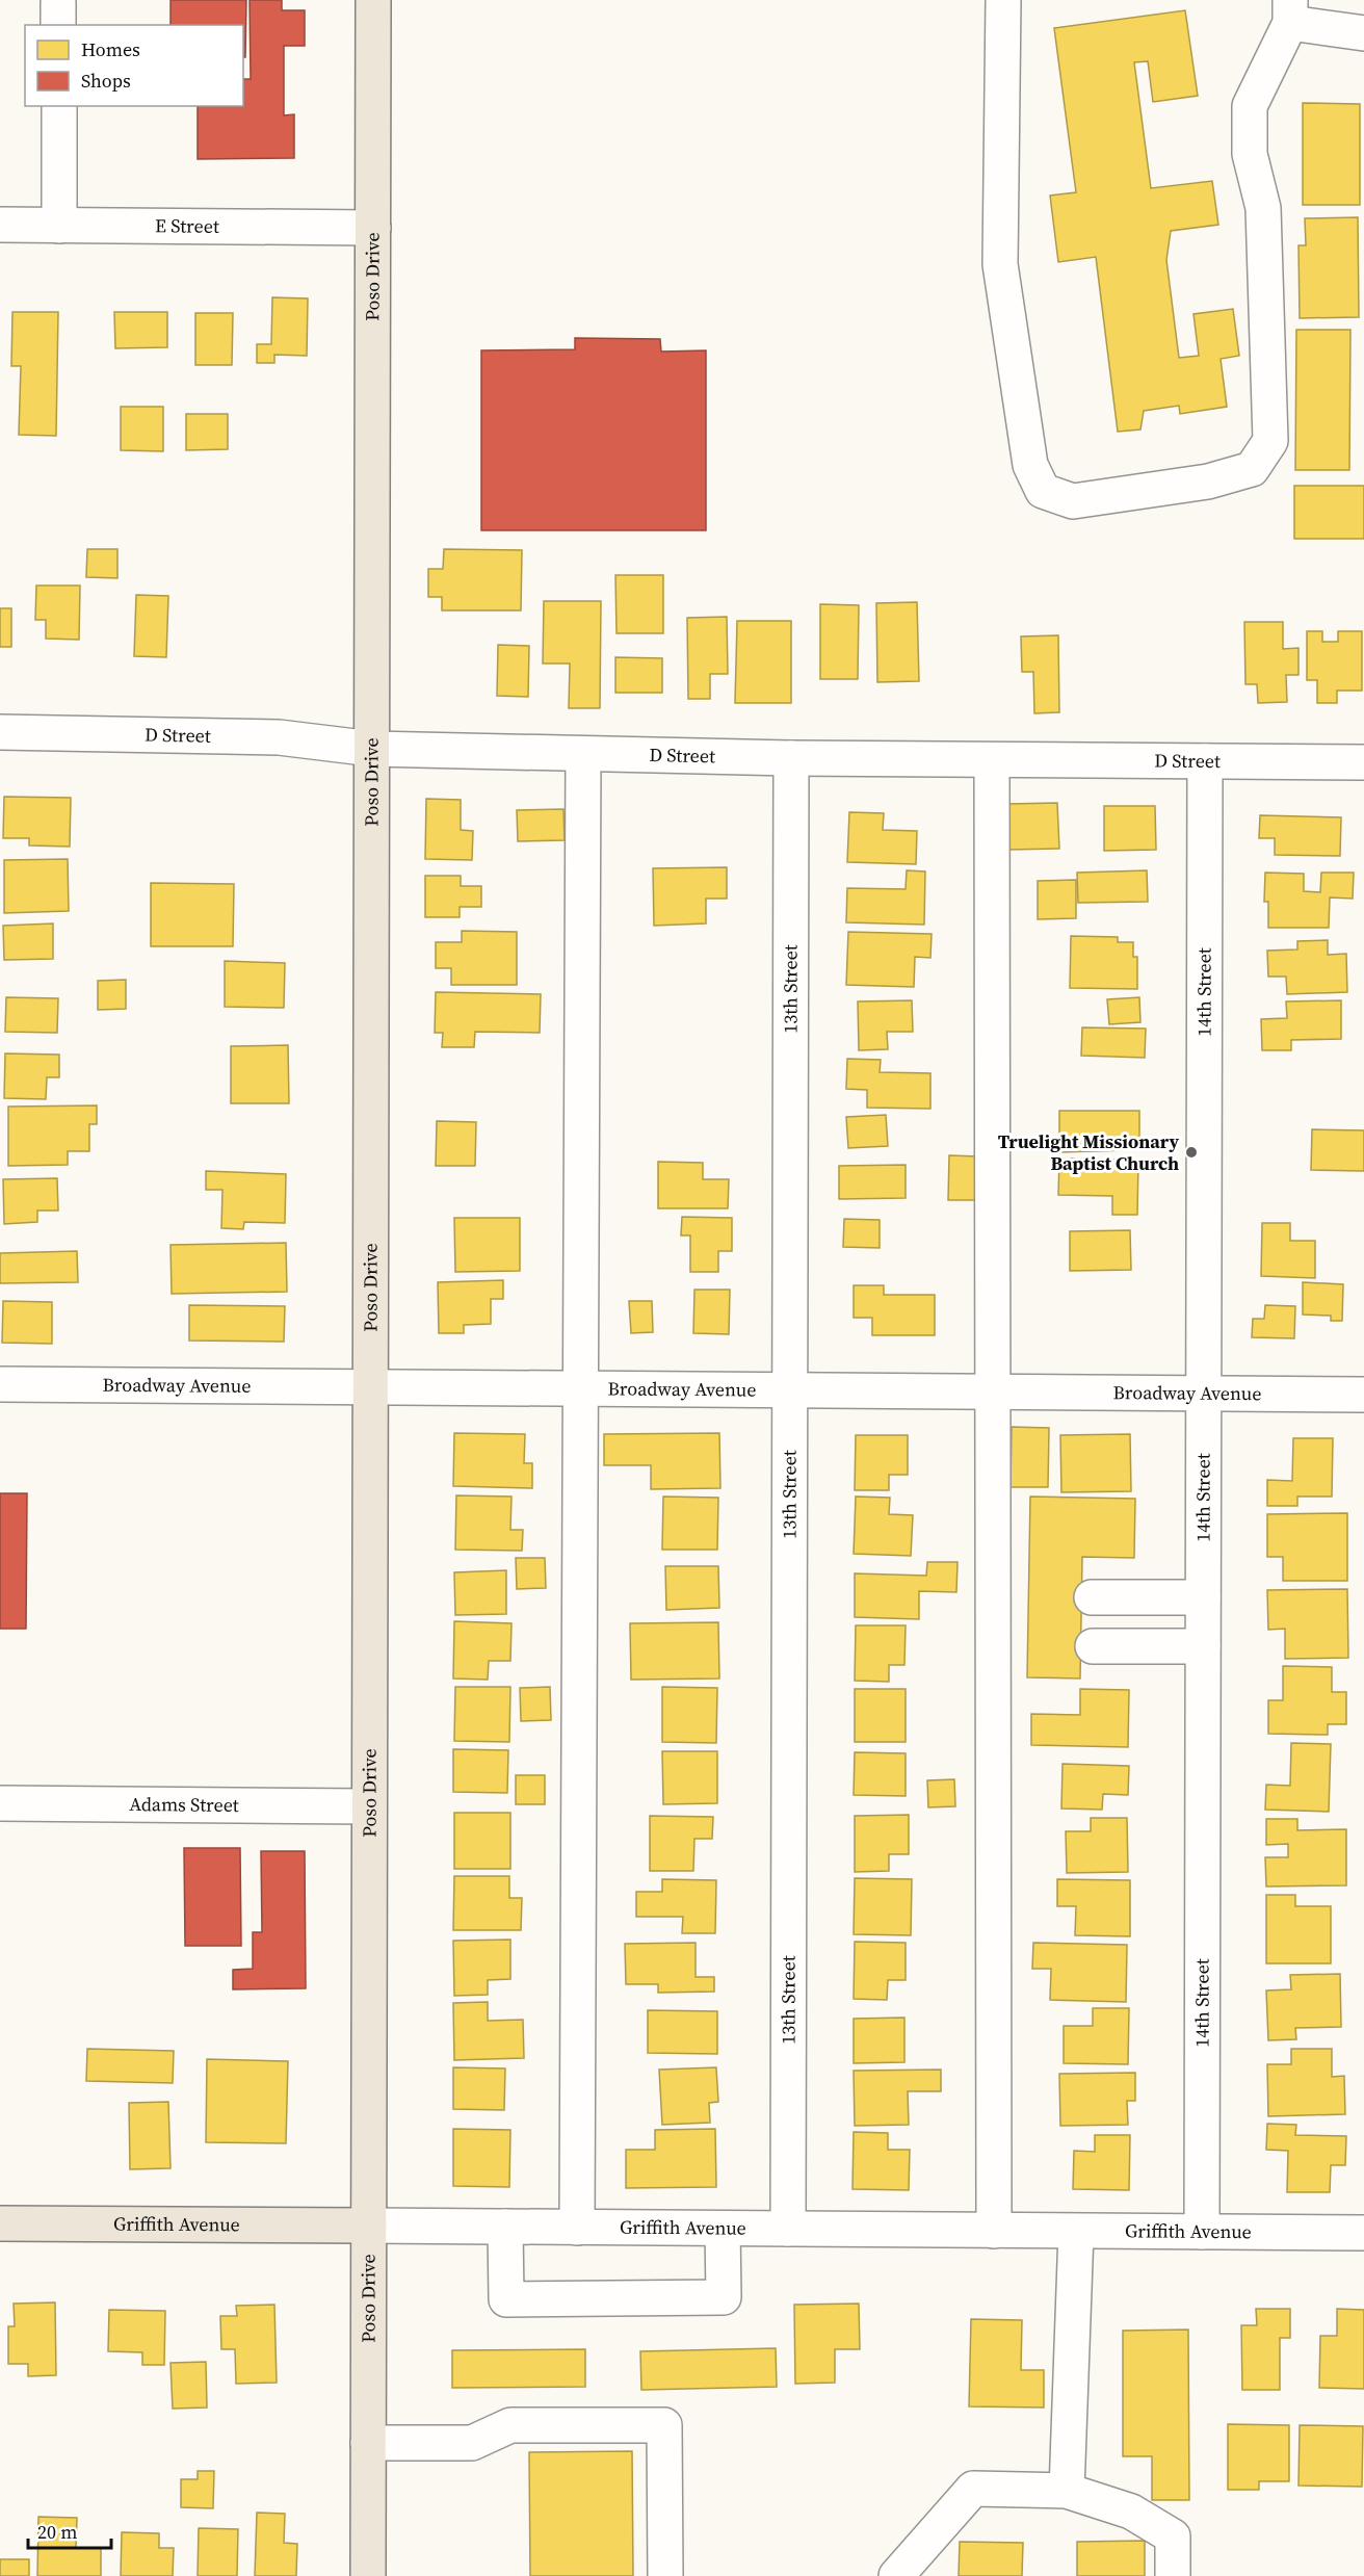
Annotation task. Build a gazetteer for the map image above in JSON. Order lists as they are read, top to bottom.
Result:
{
  "streets": {
    "main road": ["Poso Drive", "Griffith Avenue"],
    "street": [
      "E Street",
      "D Street",
      "13th Street",
      "14th Street",
      "Broadway Avenue",
      "Adams Street"
    ]
  },
  "crossings": [
    ["E Street", "Poso Drive"],
    ["Poso Drive", "D Street"],
    ["Poso Drive", "Broadway Avenue"],
    ["Poso Drive", "Adams Street"],
    ["Poso Drive", "Griffith Avenue"],
    ["D Street", "13th Street"],
    ["D Street", "14th Street"],
    ["13th Street", "Broadway Avenue"],
    ["13th Street", "Griffith Avenue"],
    ["14th Street", "Broadway Avenue"],
    ["14th Street", "Griffith Avenue"]
  ],
  "places": ["Truelight Missionary Baptist Church"],
  "legend": ["Homes", "Shops"],
  "scale_bar": "20 m"
}
